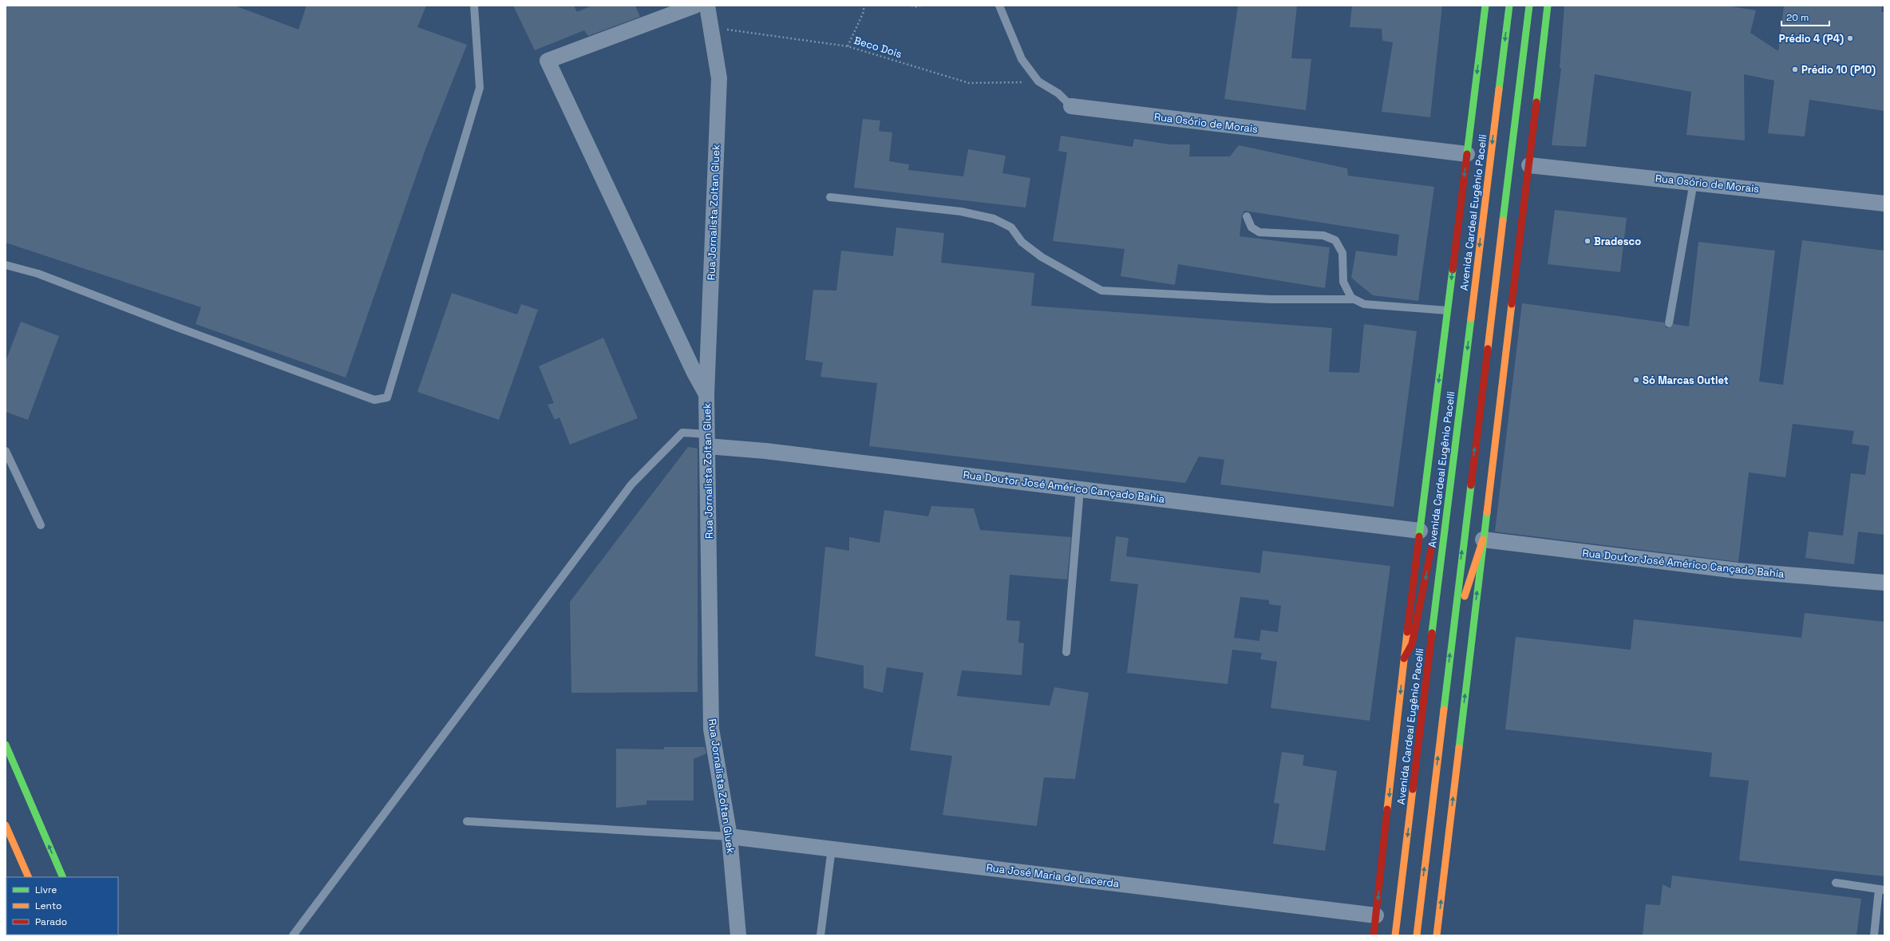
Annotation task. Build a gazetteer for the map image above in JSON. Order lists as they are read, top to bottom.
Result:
{
  "streets": {
    "main road": ["Avenida Cardeal Eugênio Pacelli"],
    "street": [
      "Rua Osório de Morais",
      "Rua Jornalista Zoltan Gluek",
      "Rua Doutor José Américo Cançado Bahia",
      "Rua José Maria de Lacerda"
    ],
    "path": ["Beco Dois"]
  },
  "crossings": [
    ["Beco Dois", "Rua Osório de Morais"],
    ["Beco Dois", "Rua Jornalista Zoltan Gluek"],
    ["Rua Osório de Morais", "Avenida Cardeal Eugênio Pacelli"],
    ["Rua Jornalista Zoltan Gluek", "Rua Doutor José Américo Cançado Bahia"],
    ["Rua Jornalista Zoltan Gluek", "Rua José Maria de Lacerda"],
    ["Avenida Cardeal Eugênio Pacelli", "Rua Doutor José Américo Cançado Bahia"],
    ["Avenida Cardeal Eugênio Pacelli", "Rua José Maria de Lacerda"]
  ],
  "places": [
    "Prédio 4 (P4)",
    "Prédio 10 (P10)",
    "Bradesco",
    "Só Marcas Outlet"
  ],
  "legend": ["Livre", "Lento", "Parado"],
  "scale_bar": "20 m"
}
